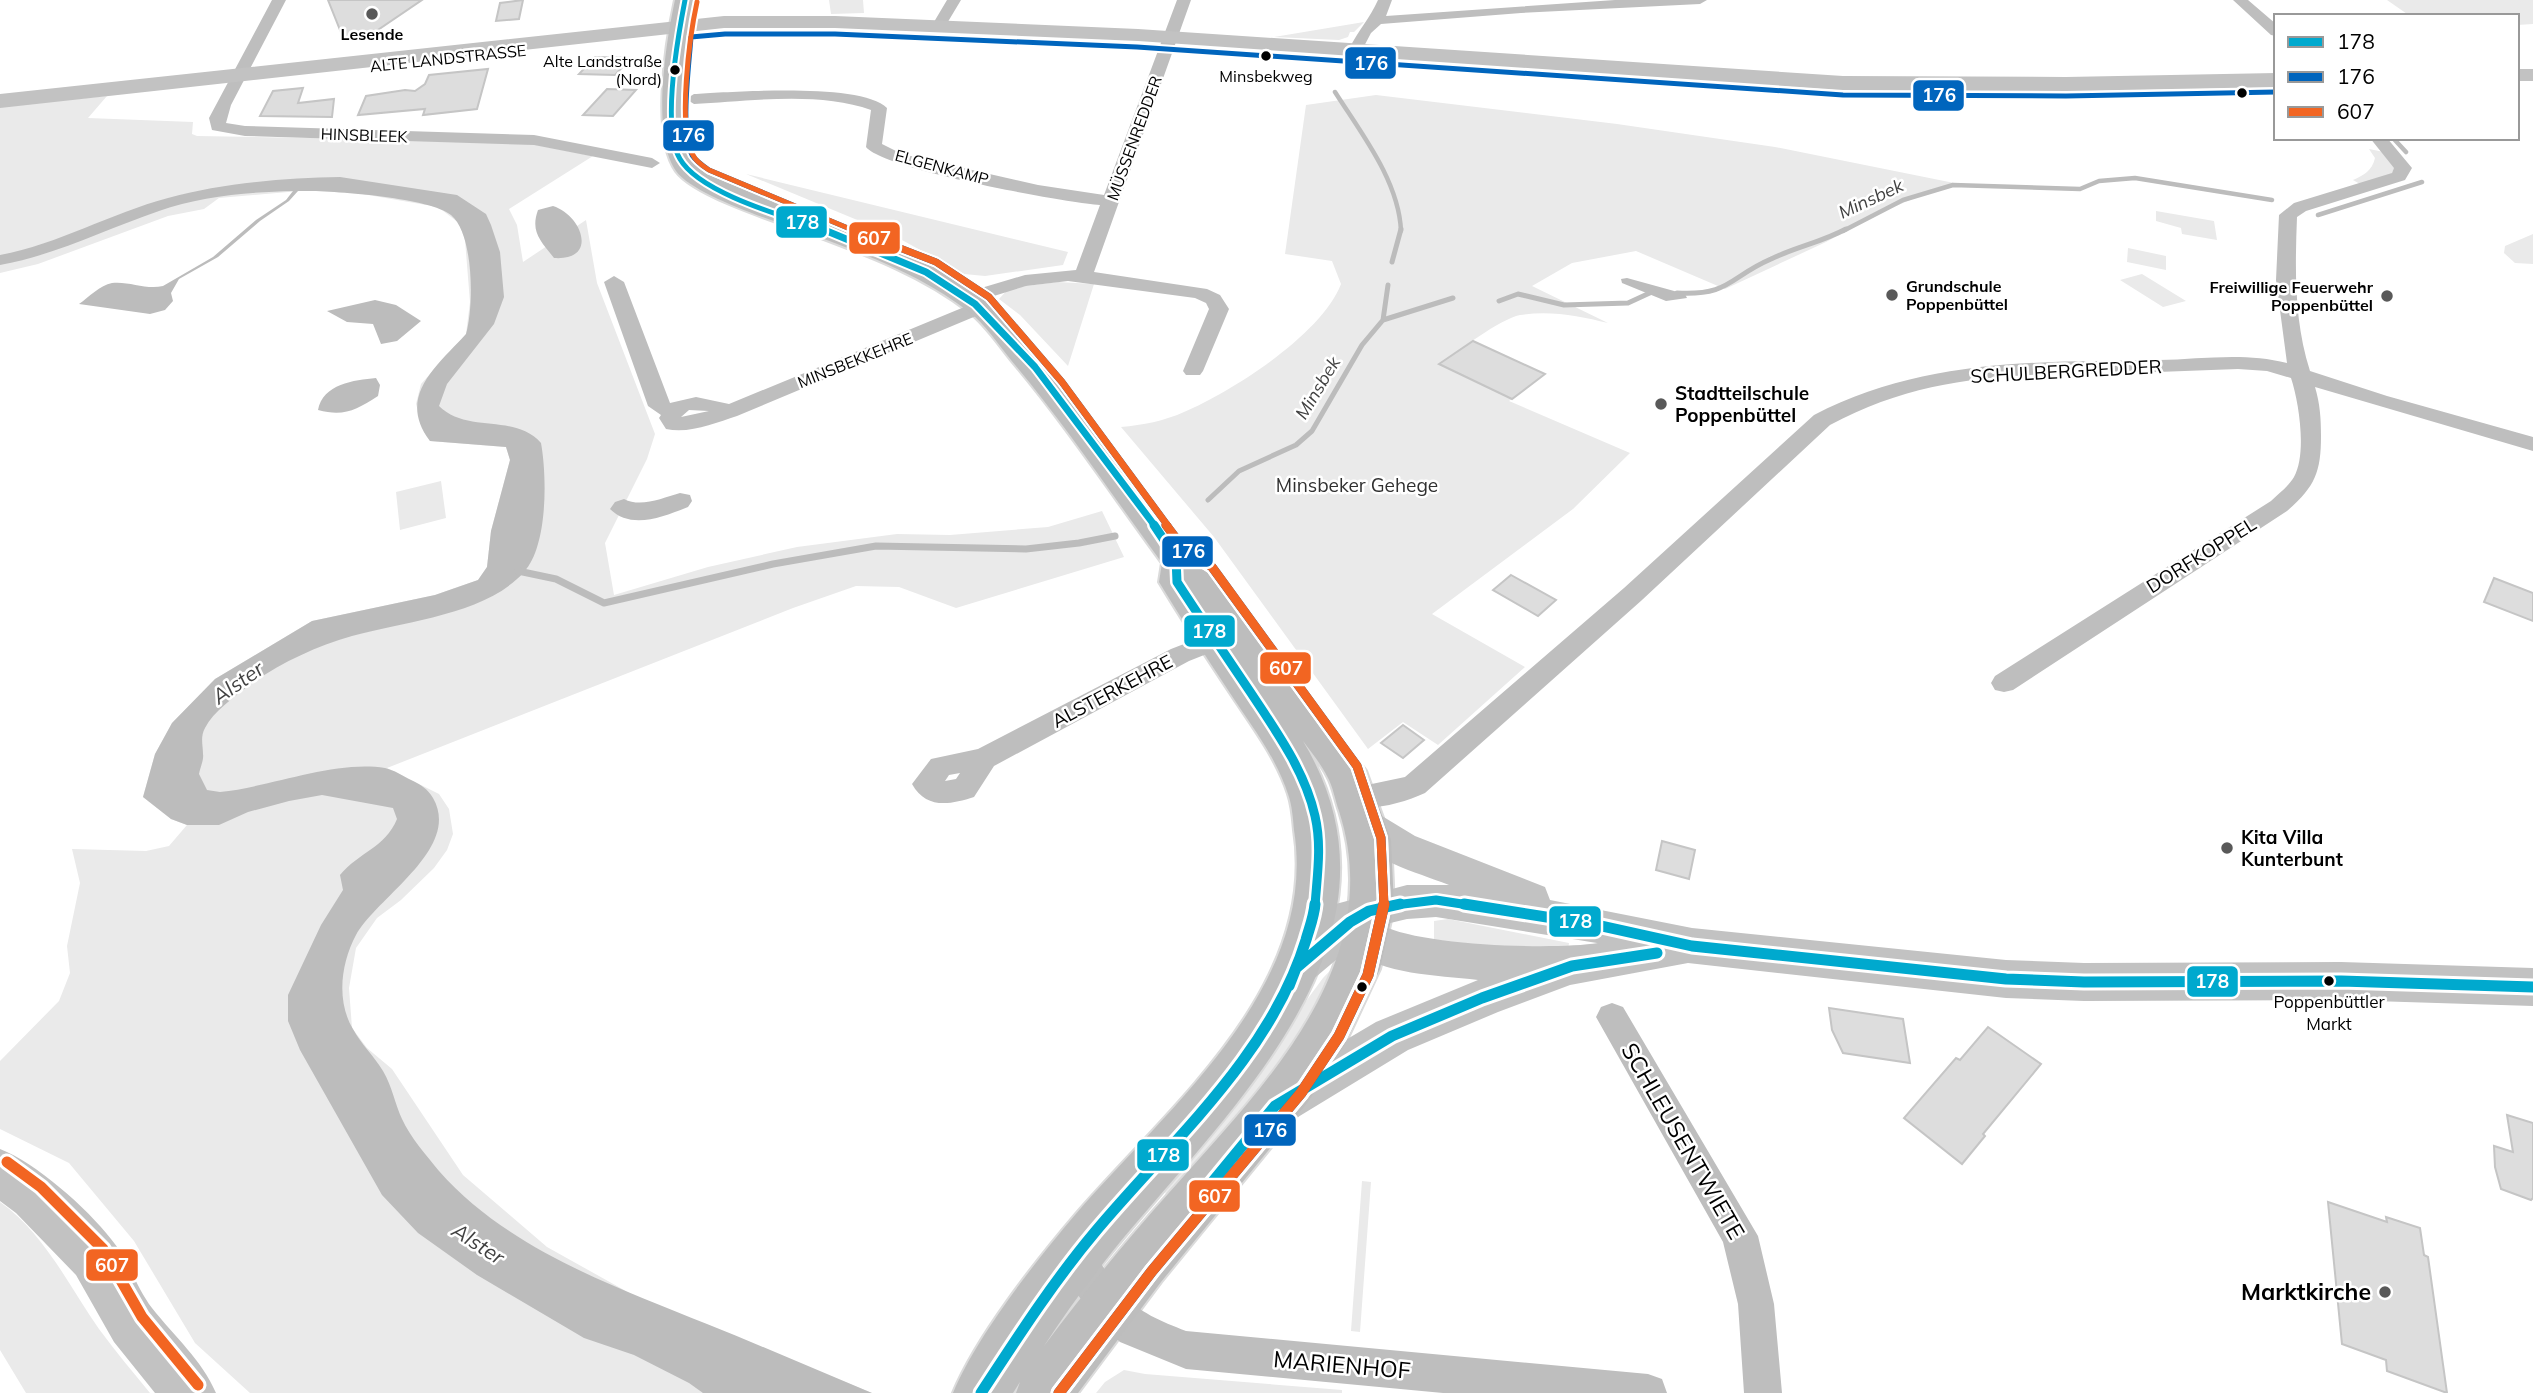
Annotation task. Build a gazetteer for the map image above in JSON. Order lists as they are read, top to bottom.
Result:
{
  "streets": {
    "main road": ["ALTE LANDSTRASSE"],
    "street": [
      "HINSBLEEK",
      "MÜSSENREDDER",
      "ELGENKAMP",
      "MINSBEKKEHRE",
      "SCHULBERGREDDER",
      "DORFKOPPEL",
      "ALSTERKEHRE",
      "SCHLEUSENTWIETE",
      "MARIENHOF"
    ]
  },
  "crossings": [
    ["ALTE LANDSTRASSE", "HINSBLEEK"],
    ["ALTE LANDSTRASSE", "MÜSSENREDDER"],
    ["MÜSSENREDDER", "ELGENKAMP"],
    ["SCHULBERGREDDER", "DORFKOPPEL"]
  ],
  "water": ["Minsbek", "Alster"],
  "parks": ["Minsbeker Gehege"],
  "places": [
    "Lesende",
    "Minsbekweg",
    "Alte Landstraße (Nord)",
    "Grundschule Poppenbüttel",
    "Freiwillige Feuerwehr Poppenbüttel",
    "Stadtteilschule Poppenbüttel",
    "Kita Villa Kunterbunt",
    "Poppenbüttler Markt",
    "Marktkirche"
  ],
  "lines": ["transit line 178", "transit line 607", "transit line 176"],
  "legend": ["178", "176", "607"]
}
